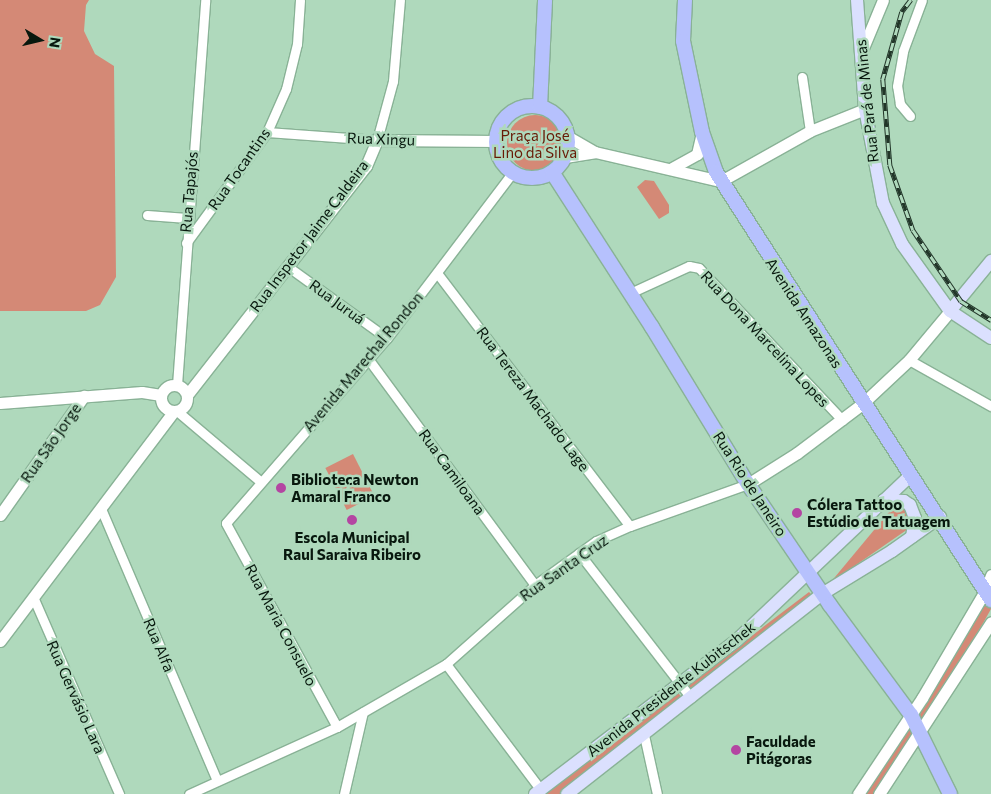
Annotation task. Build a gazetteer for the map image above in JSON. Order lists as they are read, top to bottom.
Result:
{
  "streets": {
    "main road": [
      "Rua Pará de Minas",
      "Avenida Amazonas",
      "Rua Rio de Janeiro",
      "Avenida Presidente Kubitschek"
    ],
    "street": [
      "Rua Xingu",
      "Rua Tocantins",
      "Rua Tapajós",
      "Rua Inspetor Jaime Caldeira",
      "Rua Juruá",
      "Rua Dona Marcelina Lopes",
      "Avenida Marechal Rondon",
      "Rua Tereza Machado Lage",
      "Rua São Jorge",
      "Rua Camiloana",
      "Rua Santa Cruz",
      "Rua Maria Consuelo",
      "Rua Alfa",
      "Rua Gervásio Lara"
    ]
  },
  "crossings": [
    ["Rua Pará de Minas", "Rua Santa Cruz"],
    ["Rua Xingu", "Rua Tocantins"],
    ["Rua Xingu", "Rua Inspetor Jaime Caldeira"],
    ["Rua Xingu", "Avenida Marechal Rondon"],
    ["Rua Xingu", "Rua Rio de Janeiro"],
    ["Rua Tocantins", "Rua Tapajós"],
    ["Rua Tapajós", "Rua Inspetor Jaime Caldeira"],
    ["Rua Inspetor Jaime Caldeira", "Rua Juruá"],
    ["Rua Juruá", "Avenida Marechal Rondon"],
    ["Avenida Amazonas", "Rua Santa Cruz"],
    ["Avenida Amazonas", "Avenida Presidente Kubitschek"],
    ["Rua Dona Marcelina Lopes", "Rua Rio de Janeiro"],
    ["Rua Dona Marcelina Lopes", "Rua Santa Cruz"],
    ["Avenida Marechal Rondon", "Rua Tereza Machado Lage"],
    ["Avenida Marechal Rondon", "Rua Camiloana"],
    ["Avenida Marechal Rondon", "Rua Rio de Janeiro"],
    ["Avenida Marechal Rondon", "Rua Maria Consuelo"],
    ["Rua Tereza Machado Lage", "Rua Santa Cruz"],
    ["Rua Camiloana", "Rua Santa Cruz"],
    ["Rua Rio de Janeiro", "Rua Santa Cruz"],
    ["Rua Rio de Janeiro", "Avenida Presidente Kubitschek"],
    ["Rua Santa Cruz", "Rua Maria Consuelo"],
    ["Rua Santa Cruz", "Rua Alfa"]
  ],
  "parks": ["Praça José Lino da Silva"],
  "places": [
    "Biblioteca Newton Amaral Franco",
    "Cólera Tattoo Estúdio de Tatuagem",
    "Escola Municipal Raul Saraiva Ribeiro",
    "Faculdade Pitágoras"
  ],
  "north": "right"
}
